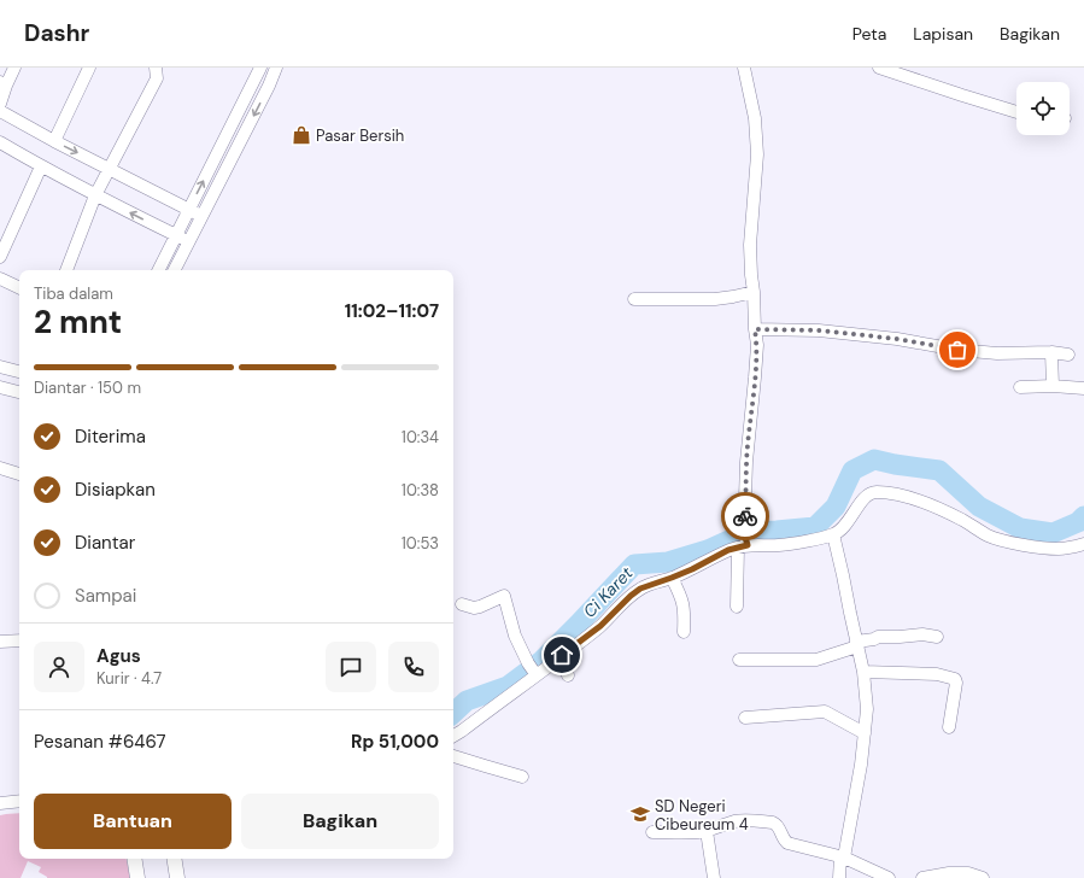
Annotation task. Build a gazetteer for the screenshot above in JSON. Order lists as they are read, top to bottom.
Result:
{
  "water": ["Ci Karet"],
  "places": {
    "shop": ["Pasar Bersih"],
    "school or university": ["SD Negeri Cibeureum 4"]
  },
  "page": {
    "header": "Dashr",
    "nav": ["Peta", "Lapisan", "Bagikan"],
    "heading": ["2 mnt", "Tiba dalam", "11:02–11:07"],
    "panel": [
      "Agus",
      "Kurir · 4.7",
      "Pesanan #6467",
      "Rp 51,000"
    ],
    "bar": "Diantar · 150 m",
    "list": [
      ["Diterima", "10:34"],
      ["Disiapkan", "10:38"],
      ["Diantar", "10:53"],
      "Sampai"
    ],
    "buttons": ["Bantuan", "Bagikan"]
  }
}
